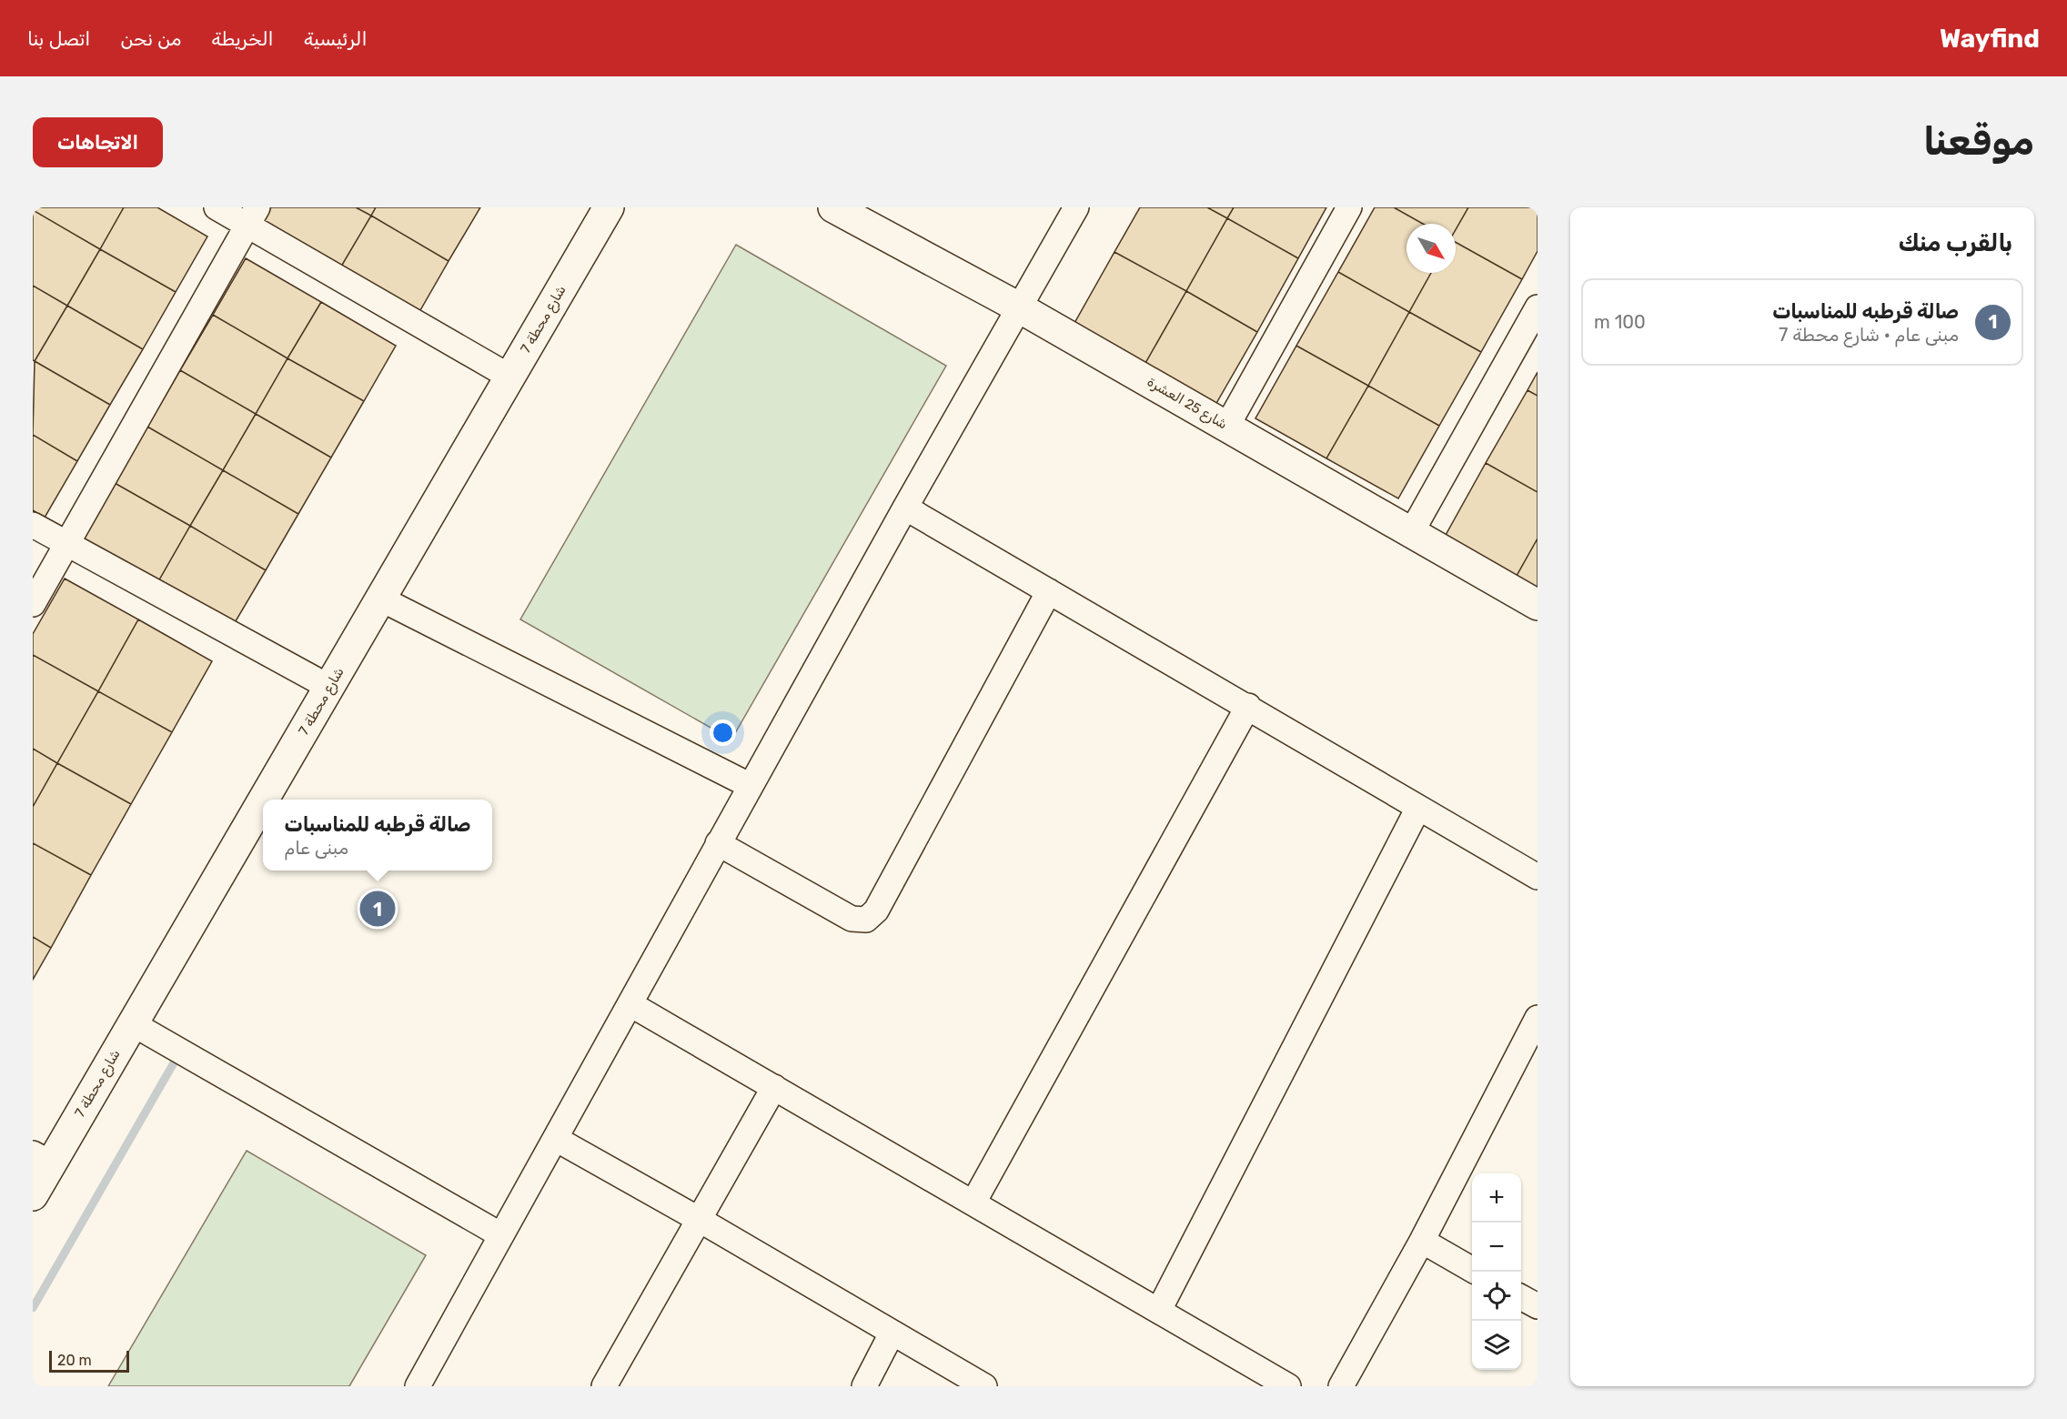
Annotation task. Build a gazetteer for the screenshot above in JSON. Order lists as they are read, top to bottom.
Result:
{
  "streets": {
    "street": ["شارع محطة 7", "شارع 25 العشرة"]
  },
  "scale_bar": "20 m",
  "north": "bottom right",
  "page": {
    "header": "Wayfind",
    "nav": [
      "الرئيسية",
      "الخريطة",
      "من نحن",
      "اتصل بنا"
    ],
    "buttons": "الاتجاهات",
    "title": "موقعنا",
    "heading": "بالقرب منك",
    "list": [
      {
        "mark": "1",
        "name": "صالة قرطبه للمناسبات",
        "note": "مبنى عام · شارع محطة 7",
        "value": "100 m"
      }
    ],
    "popup": ["صالة قرطبه للمناسبات", "مبنى عام"],
    "pins": "1",
    "map_buttons": ["+", "−"],
    "scale": "20 m"
  }
}
